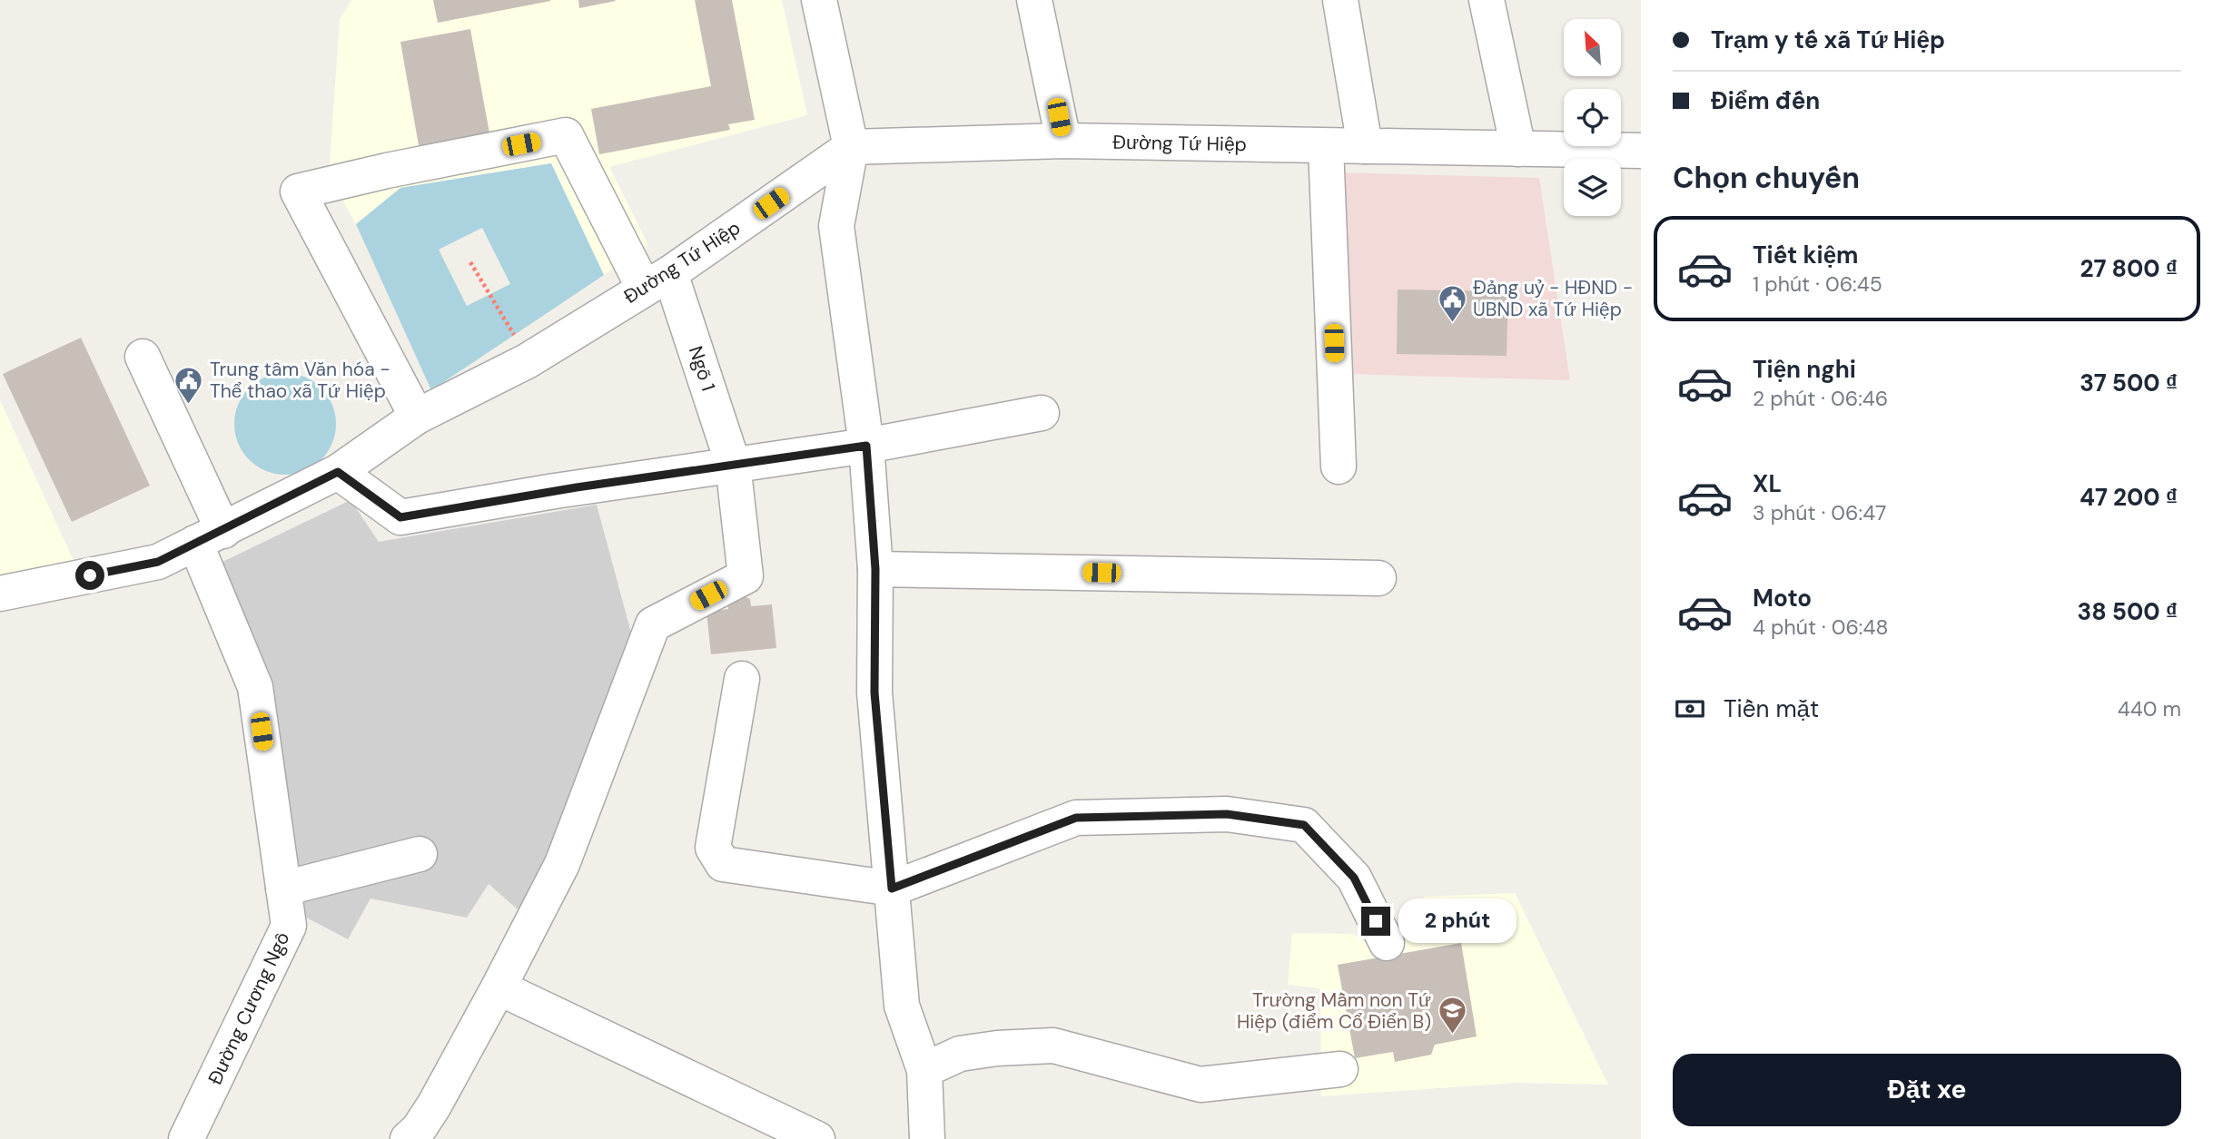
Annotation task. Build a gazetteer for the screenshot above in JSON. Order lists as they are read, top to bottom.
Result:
{
  "streets": {
    "street": ["Đường Tứ Hiệp", "Ngõ 1", "Đường Cương Ngô"]
  },
  "crossings": [
    ["Đường Tứ Hiệp", "Ngõ 1"],
    ["Đường Tứ Hiệp", "Đường Cương Ngô"]
  ],
  "places": {
    "public building": ["Đảng uỷ - HĐND - UBND xã Tứ Hiệp", "Trung tâm Văn hóa - Thể thao xã Tứ Hiệp"],
    "school or university": ["Trường Mầm non Tứ Hiệp (điểm Cổ Điển B)"]
  },
  "north": "top left",
  "page": {
    "banner": ["Trạm y tế xã Tứ Hiệp", "Điểm đến"],
    "heading": "Chọn chuyến",
    "list": [
      {
        "name": "Tiết kiệm",
        "note": "1 phút · 06:45",
        "value": "27 800 ₫"
      },
      {
        "name": "Tiện nghi",
        "note": "2 phút · 06:46",
        "value": "37 500 ₫"
      },
      {
        "name": "XL",
        "note": "3 phút · 06:47",
        "value": "47 200 ₫"
      },
      {
        "name": "Moto",
        "note": "4 phút · 06:48",
        "value": "38 500 ₫"
      }
    ],
    "pay": ["Tiền mặt", "440 m"],
    "bubble": "2 phút",
    "buttons": "Đặt xe"
  }
}
